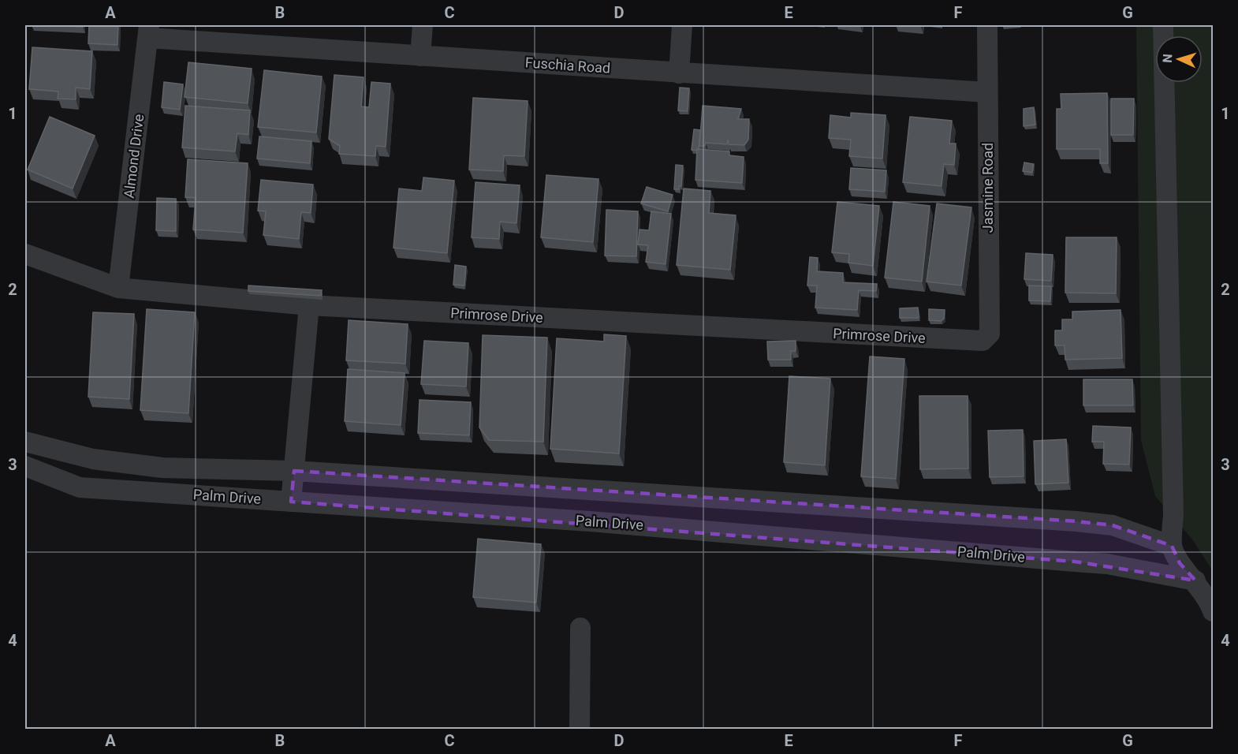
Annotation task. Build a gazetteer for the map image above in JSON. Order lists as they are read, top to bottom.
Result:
{
  "streets": {
    "street": [
      "Fuschia Road",
      "Almond Drive",
      "Jasmine Road",
      "Primrose Drive",
      "Palm Drive"
    ]
  },
  "crossings": [
    ["Fuschia Road", "Almond Drive"],
    ["Fuschia Road", "Jasmine Road"],
    ["Almond Drive", "Primrose Drive"],
    ["Jasmine Road", "Primrose Drive"]
  ],
  "north": "left",
  "grid": {
    "columns": [
      "A",
      "B",
      "C",
      "D",
      "E",
      "F",
      "G"
    ],
    "rows": [
      "1",
      "2",
      "3",
      "4"
    ]
  }
}
